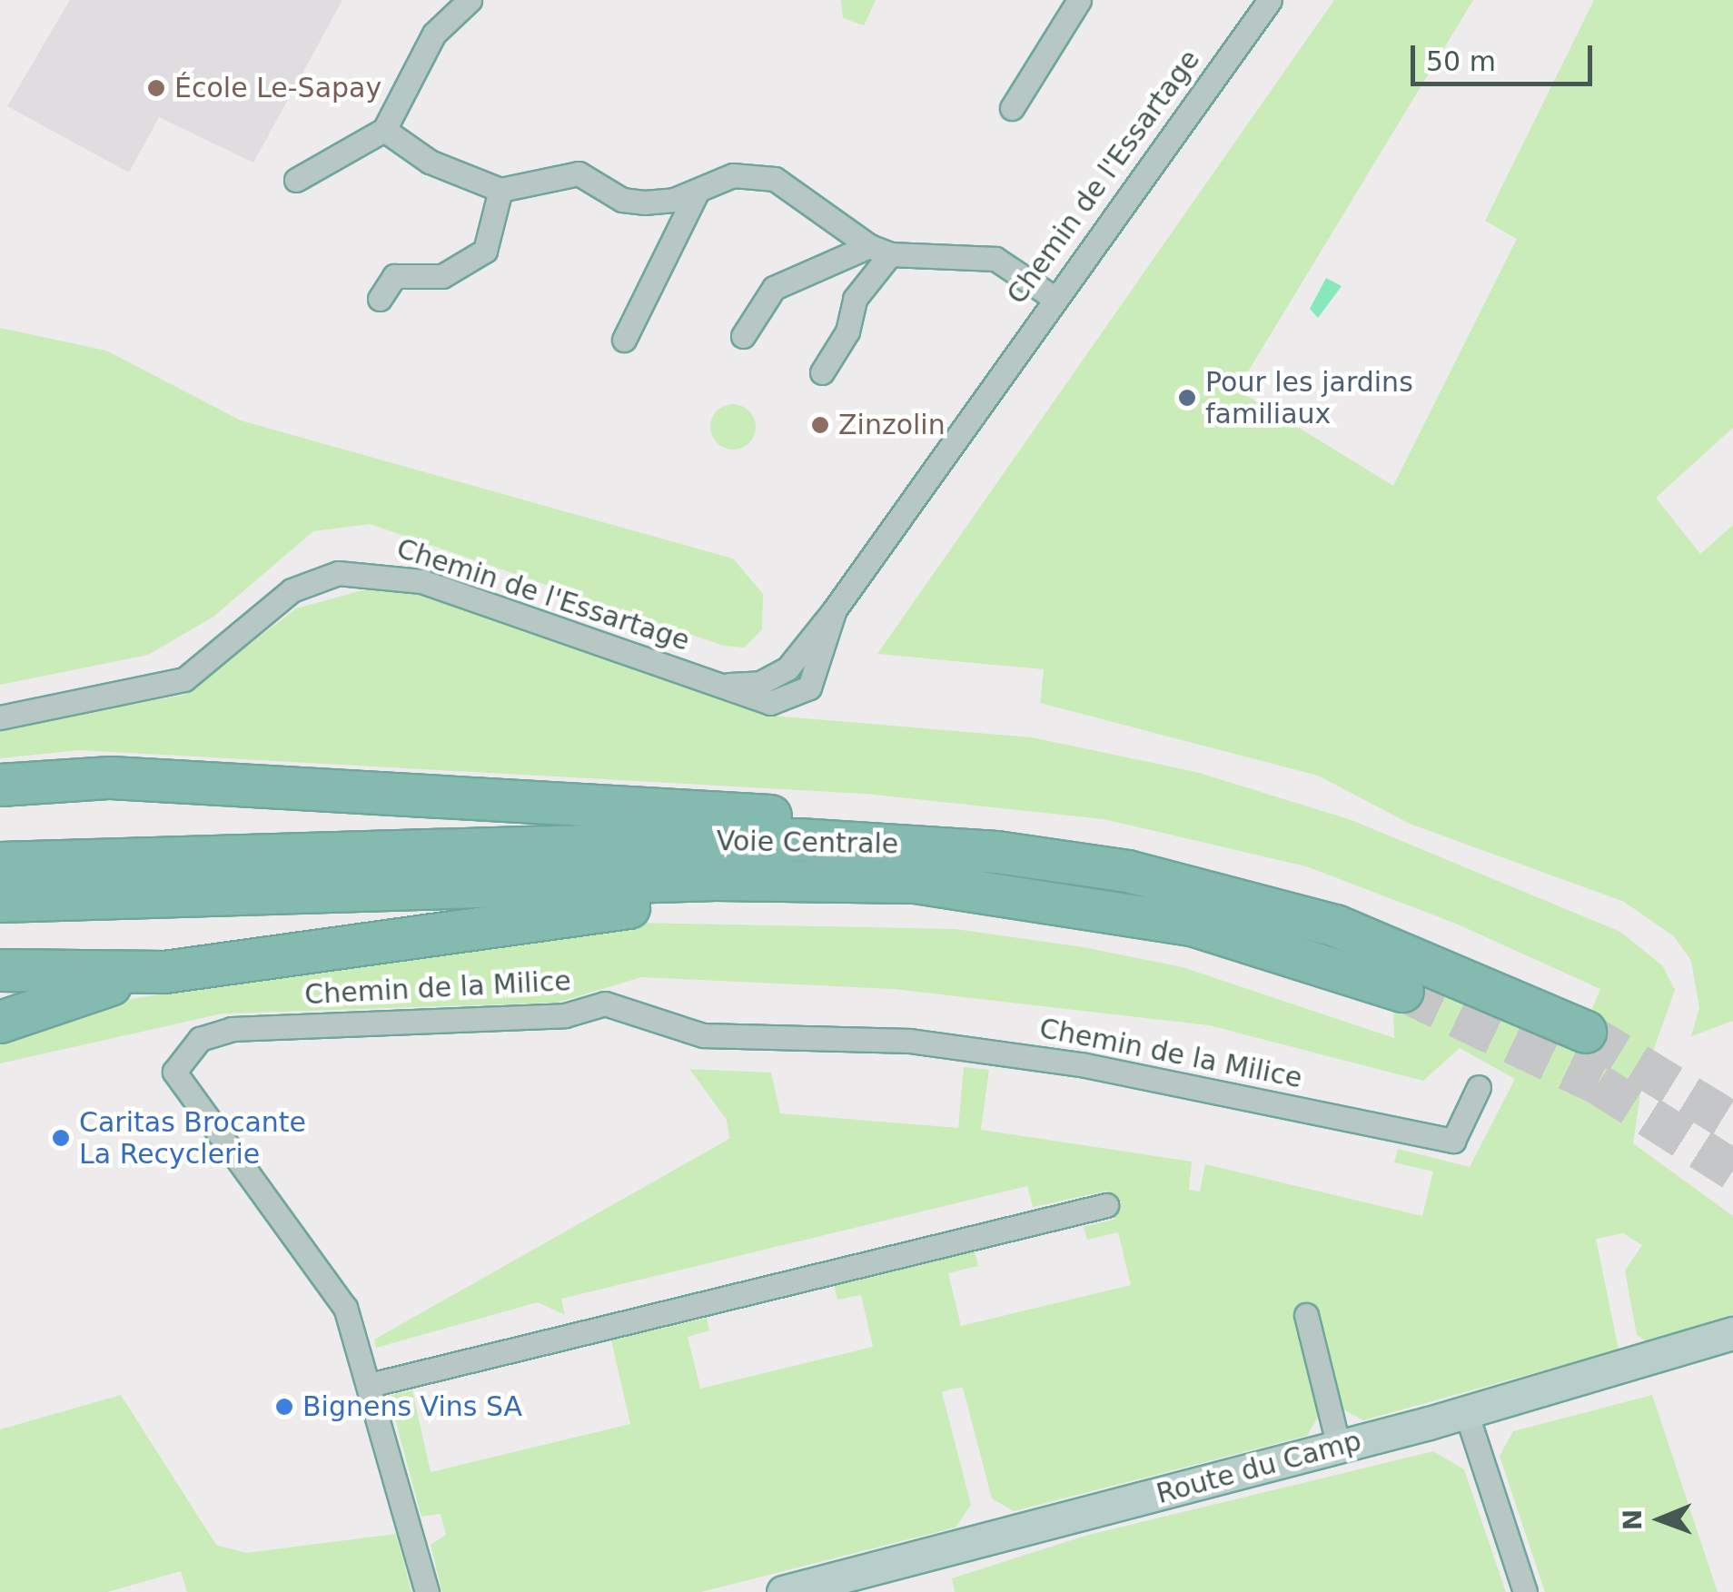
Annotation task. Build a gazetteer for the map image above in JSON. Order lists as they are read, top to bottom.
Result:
{
  "streets": {
    "highway": ["Voie Centrale"],
    "street": ["Chemin de l'Essartage", "Chemin de la Milice", "Route du Camp"]
  },
  "places": [
    "École Le-Sapay",
    "Pour les jardins familiaux",
    "Zinzolin",
    "Caritas Brocante La Recyclerie",
    "Bignens Vins SA"
  ],
  "scale_bar": "50 m",
  "north": "left"
}
